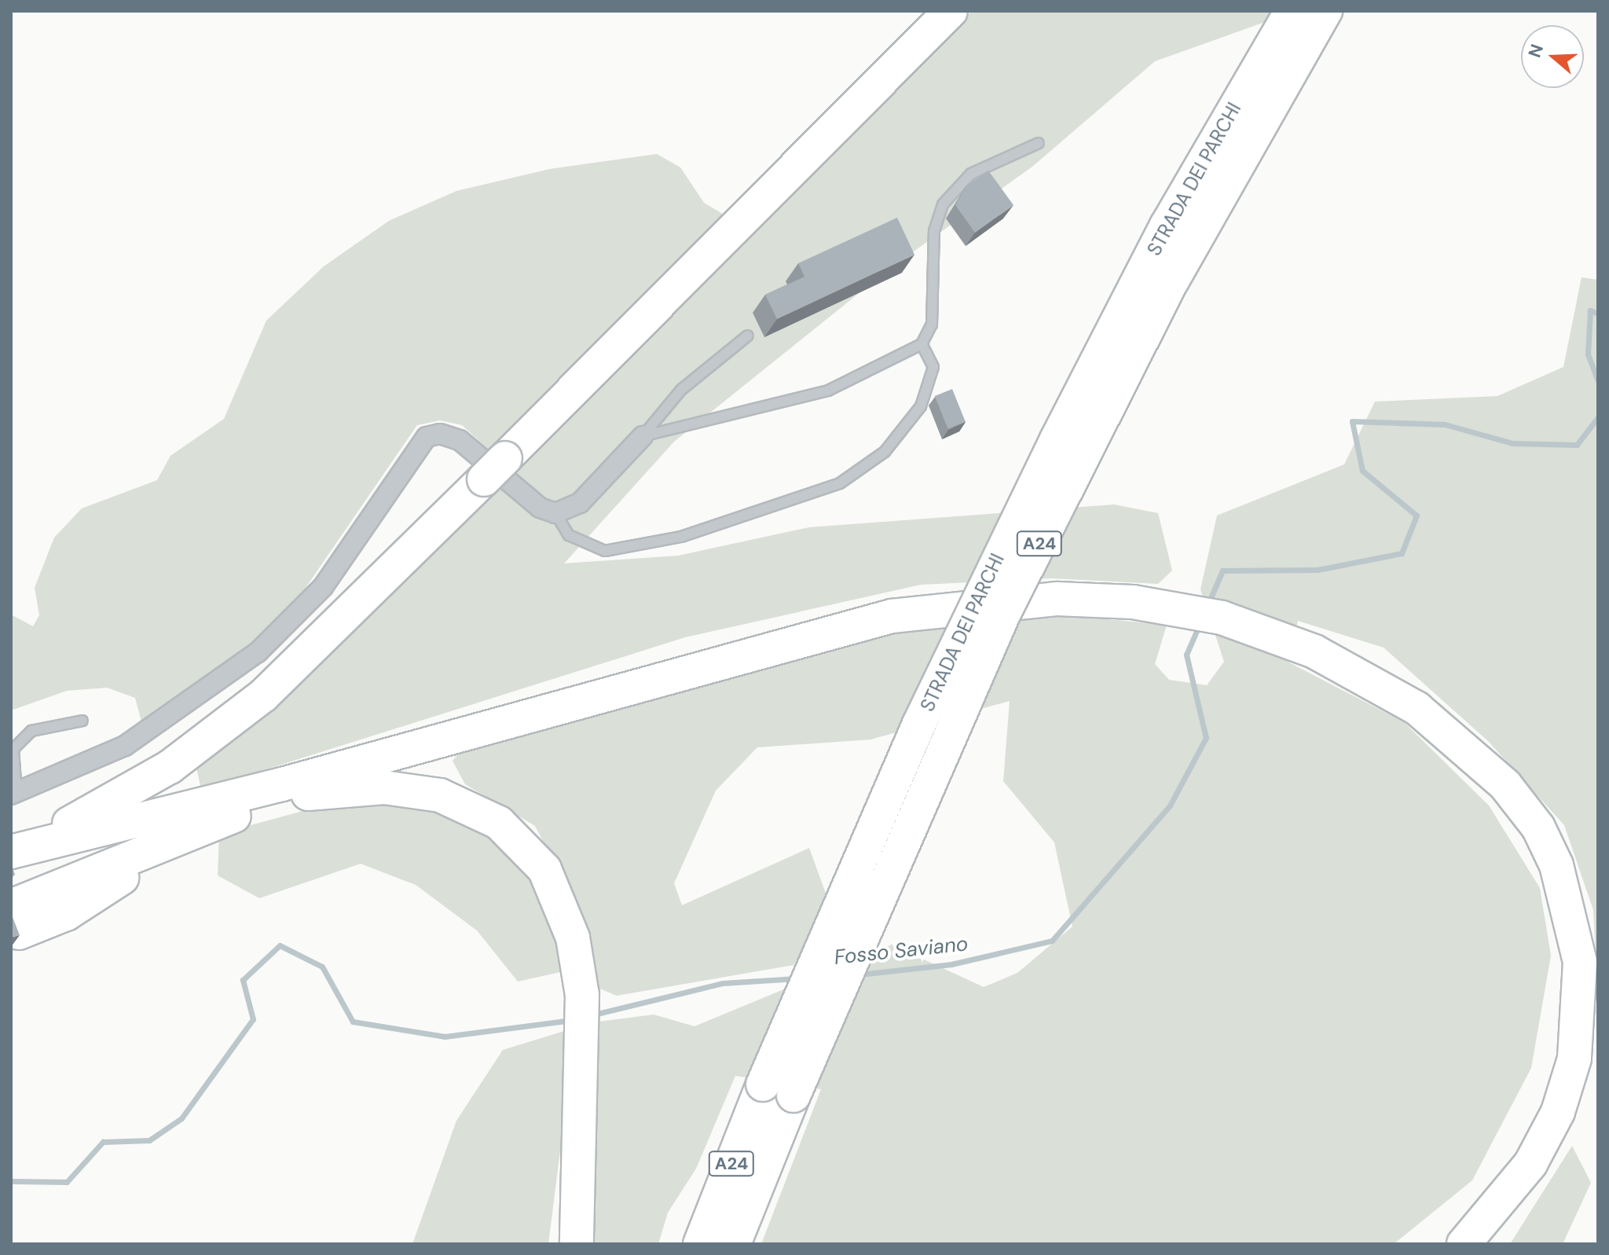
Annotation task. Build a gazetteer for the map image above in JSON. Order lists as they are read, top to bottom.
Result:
{
  "streets": {
    "highway": ["STRADA DEI PARCHI", "A24"]
  },
  "water": ["Fosso Saviano"],
  "north": "left"
}
